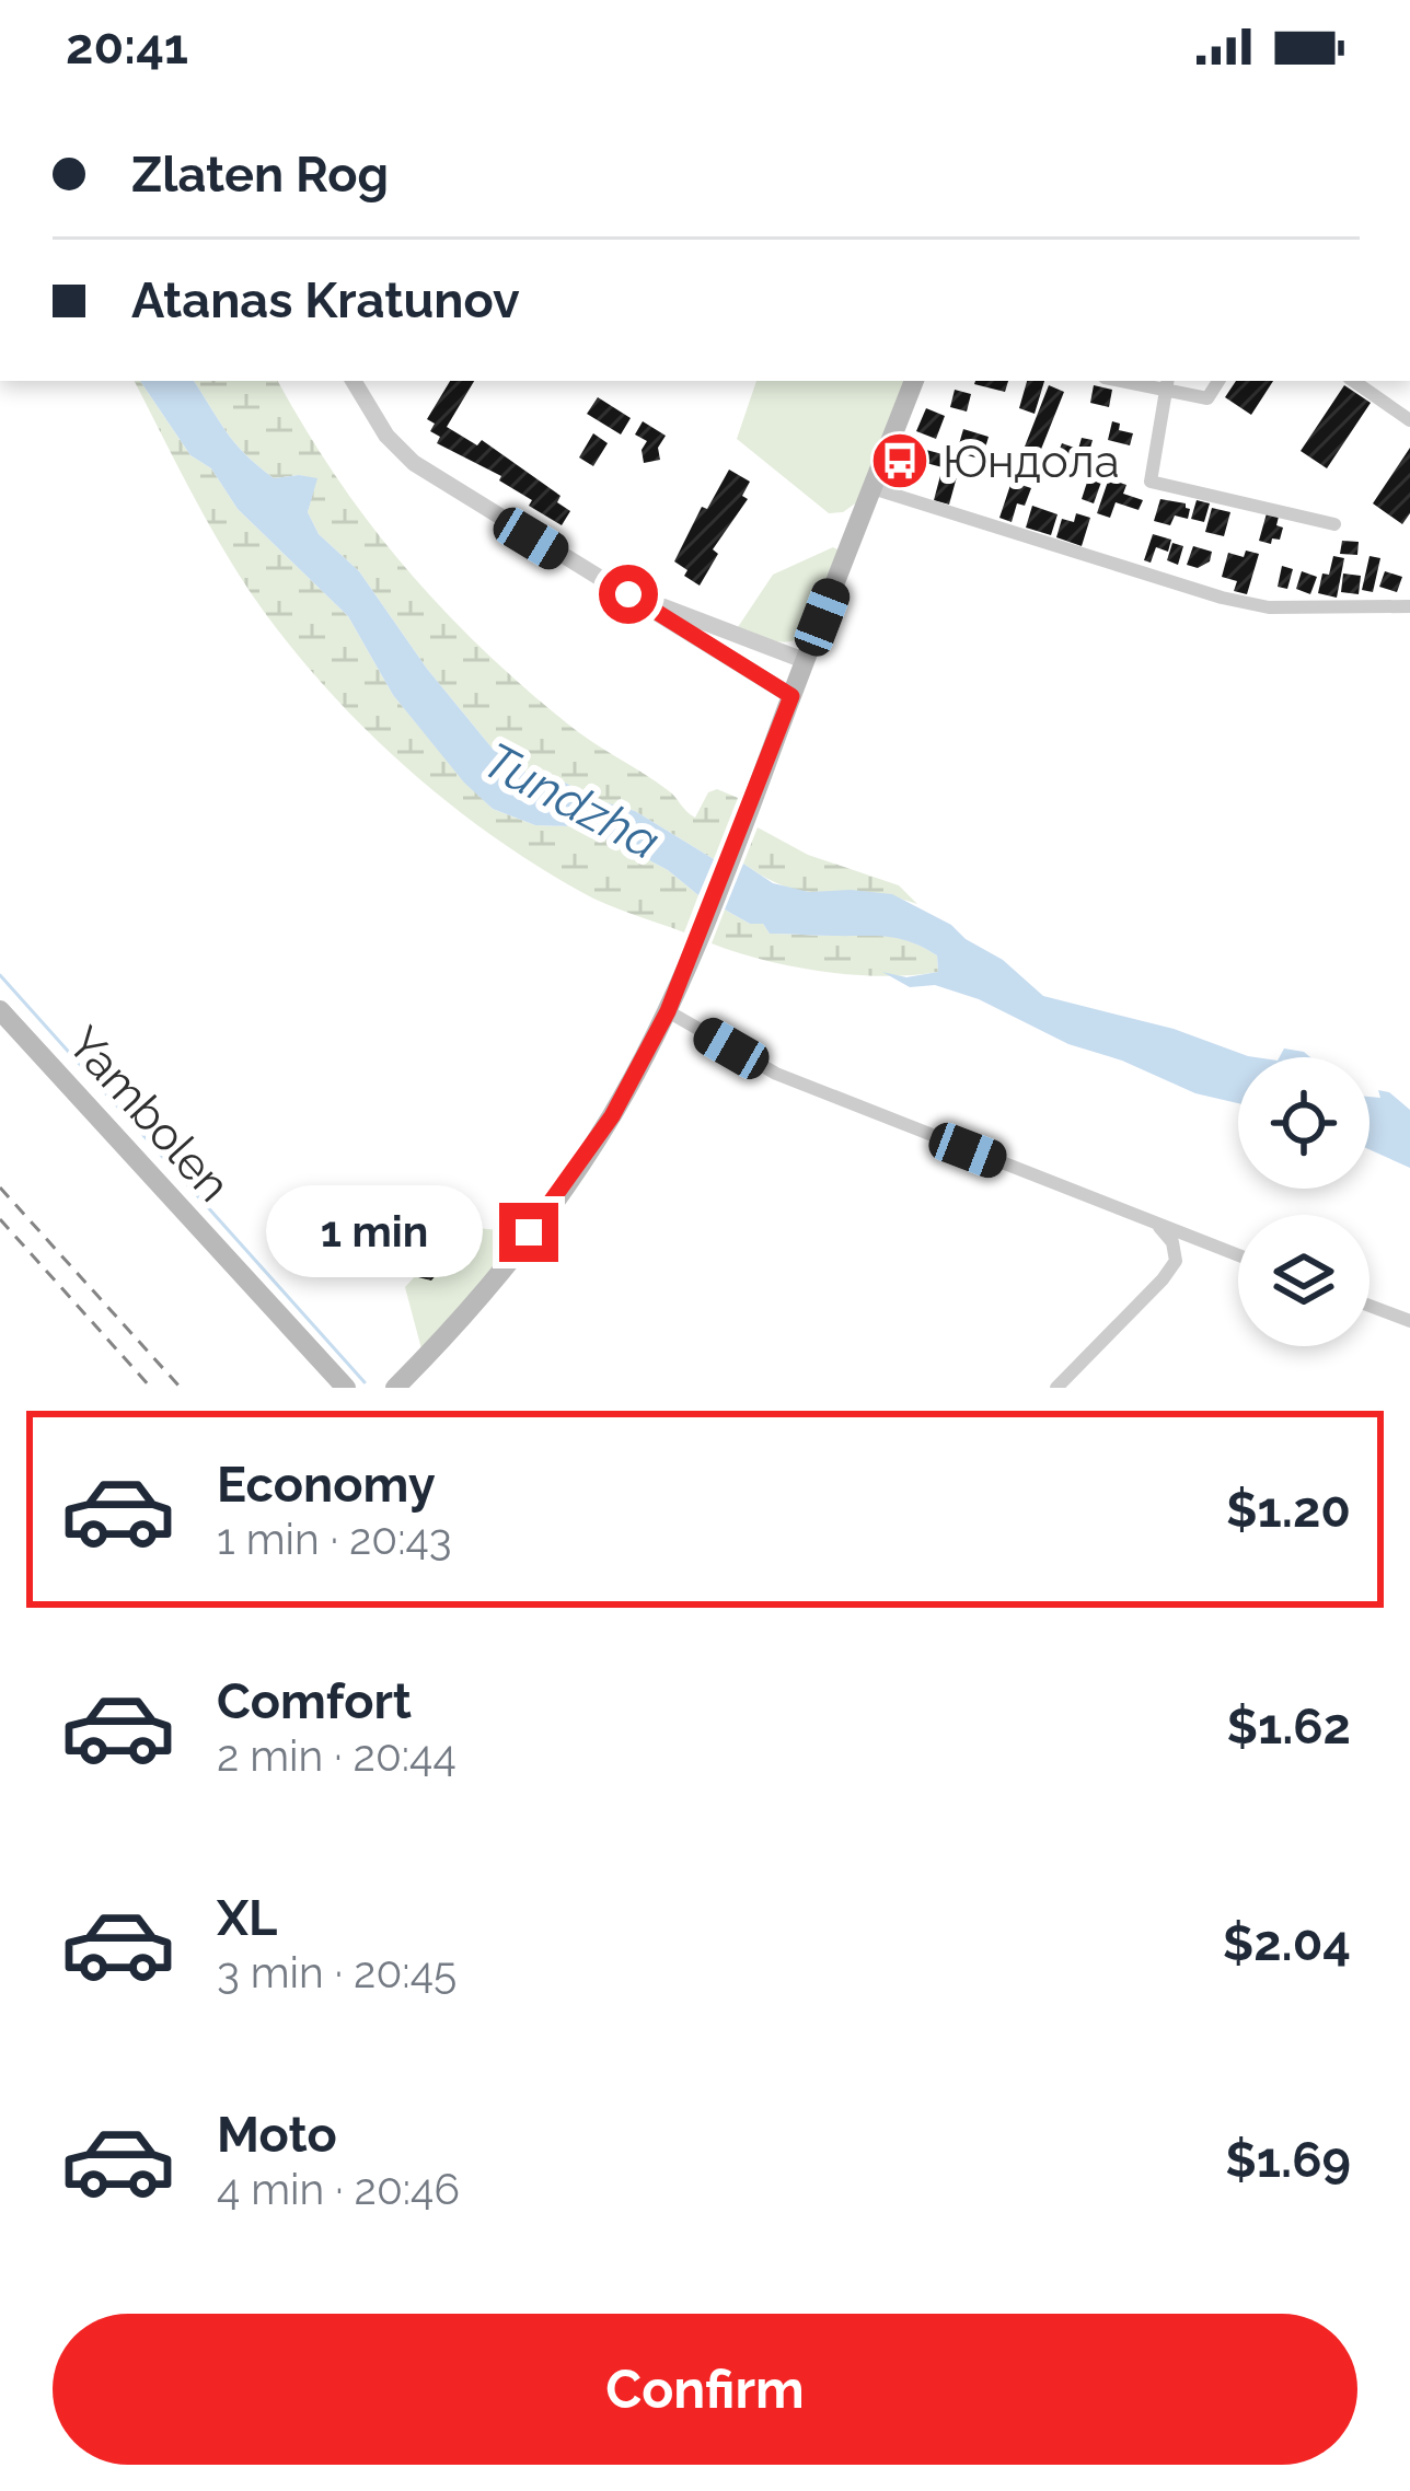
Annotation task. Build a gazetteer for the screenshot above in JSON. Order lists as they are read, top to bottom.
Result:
{
  "streets": {
    "main road": ["Yambolen"]
  },
  "water": ["Tundzha"],
  "places": {
    "bus stop": ["Юндола"]
  },
  "page": {
    "status": "20:41",
    "banner": ["Zlaten Rog", "Atanas Kratunov"],
    "bubble": "1 min",
    "list": [
      {
        "name": "Economy",
        "note": "1 min · 20:43",
        "value": "$1.20"
      },
      {
        "name": "Comfort",
        "note": "2 min · 20:44",
        "value": "$1.62"
      },
      {
        "name": "XL",
        "note": "3 min · 20:45",
        "value": "$2.04"
      },
      {
        "name": "Moto",
        "note": "4 min · 20:46",
        "value": "$1.69"
      }
    ],
    "buttons": "Confirm"
  }
}
